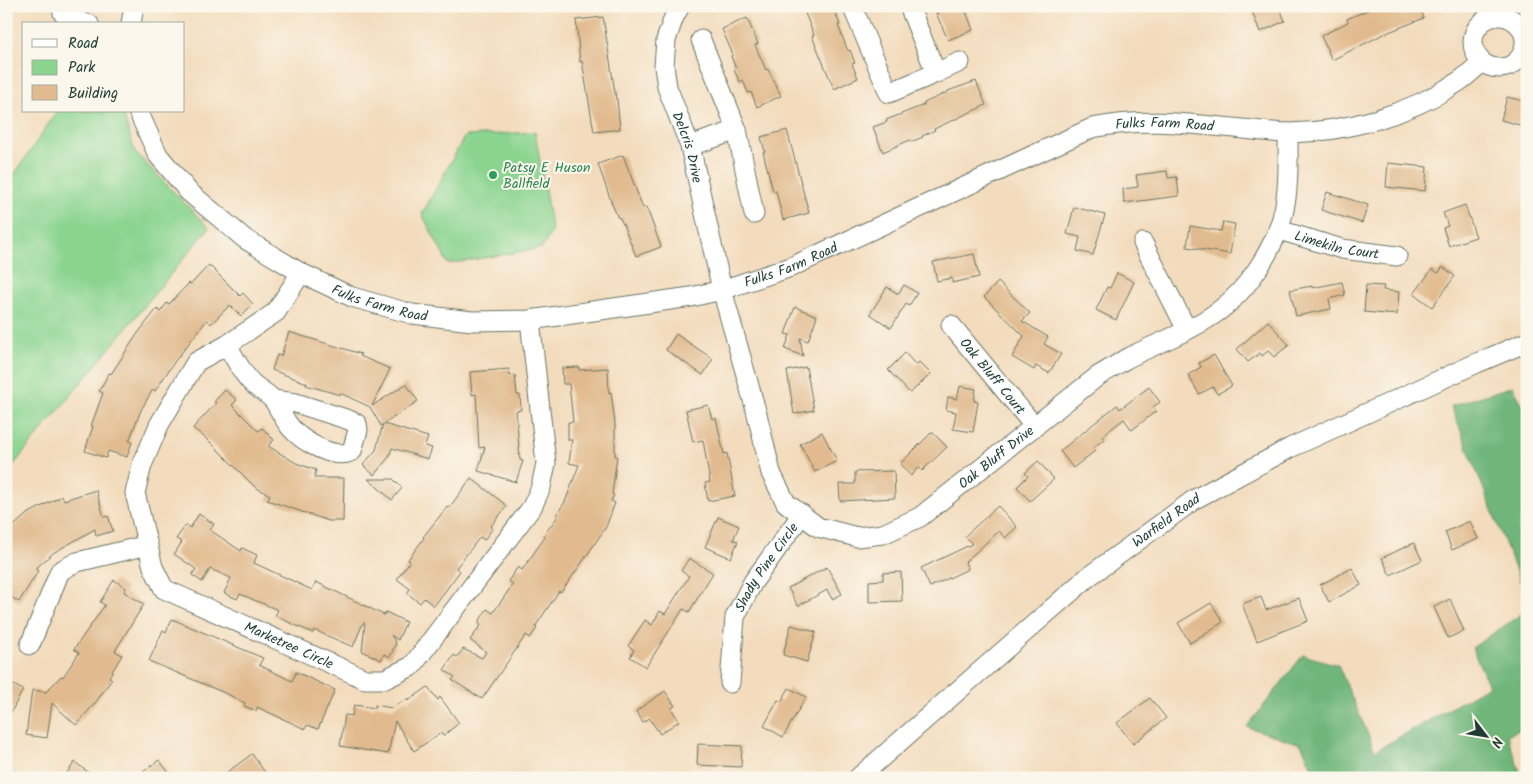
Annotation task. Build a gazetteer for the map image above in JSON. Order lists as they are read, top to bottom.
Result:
{
  "streets": {
    "street": [
      "Fulks Farm Road",
      "Delcris Drive",
      "Limekiln Court",
      "Oak Bluff Court",
      "Oak Bluff Drive",
      "Warfield Road",
      "Shady Pine Circle",
      "Marketree Circle"
    ]
  },
  "crossings": [
    ["Fulks Farm Road", "Delcris Drive"],
    ["Fulks Farm Road", "Oak Bluff Drive"],
    ["Fulks Farm Road", "Marketree Circle"],
    ["Delcris Drive", "Oak Bluff Drive"],
    ["Limekiln Court", "Oak Bluff Drive"],
    ["Oak Bluff Court", "Oak Bluff Drive"],
    ["Oak Bluff Drive", "Shady Pine Circle"]
  ],
  "places": ["Patsy E Huson Ballfield"],
  "legend": ["Road", "Park", "Building"],
  "north": "bottom right"
}
